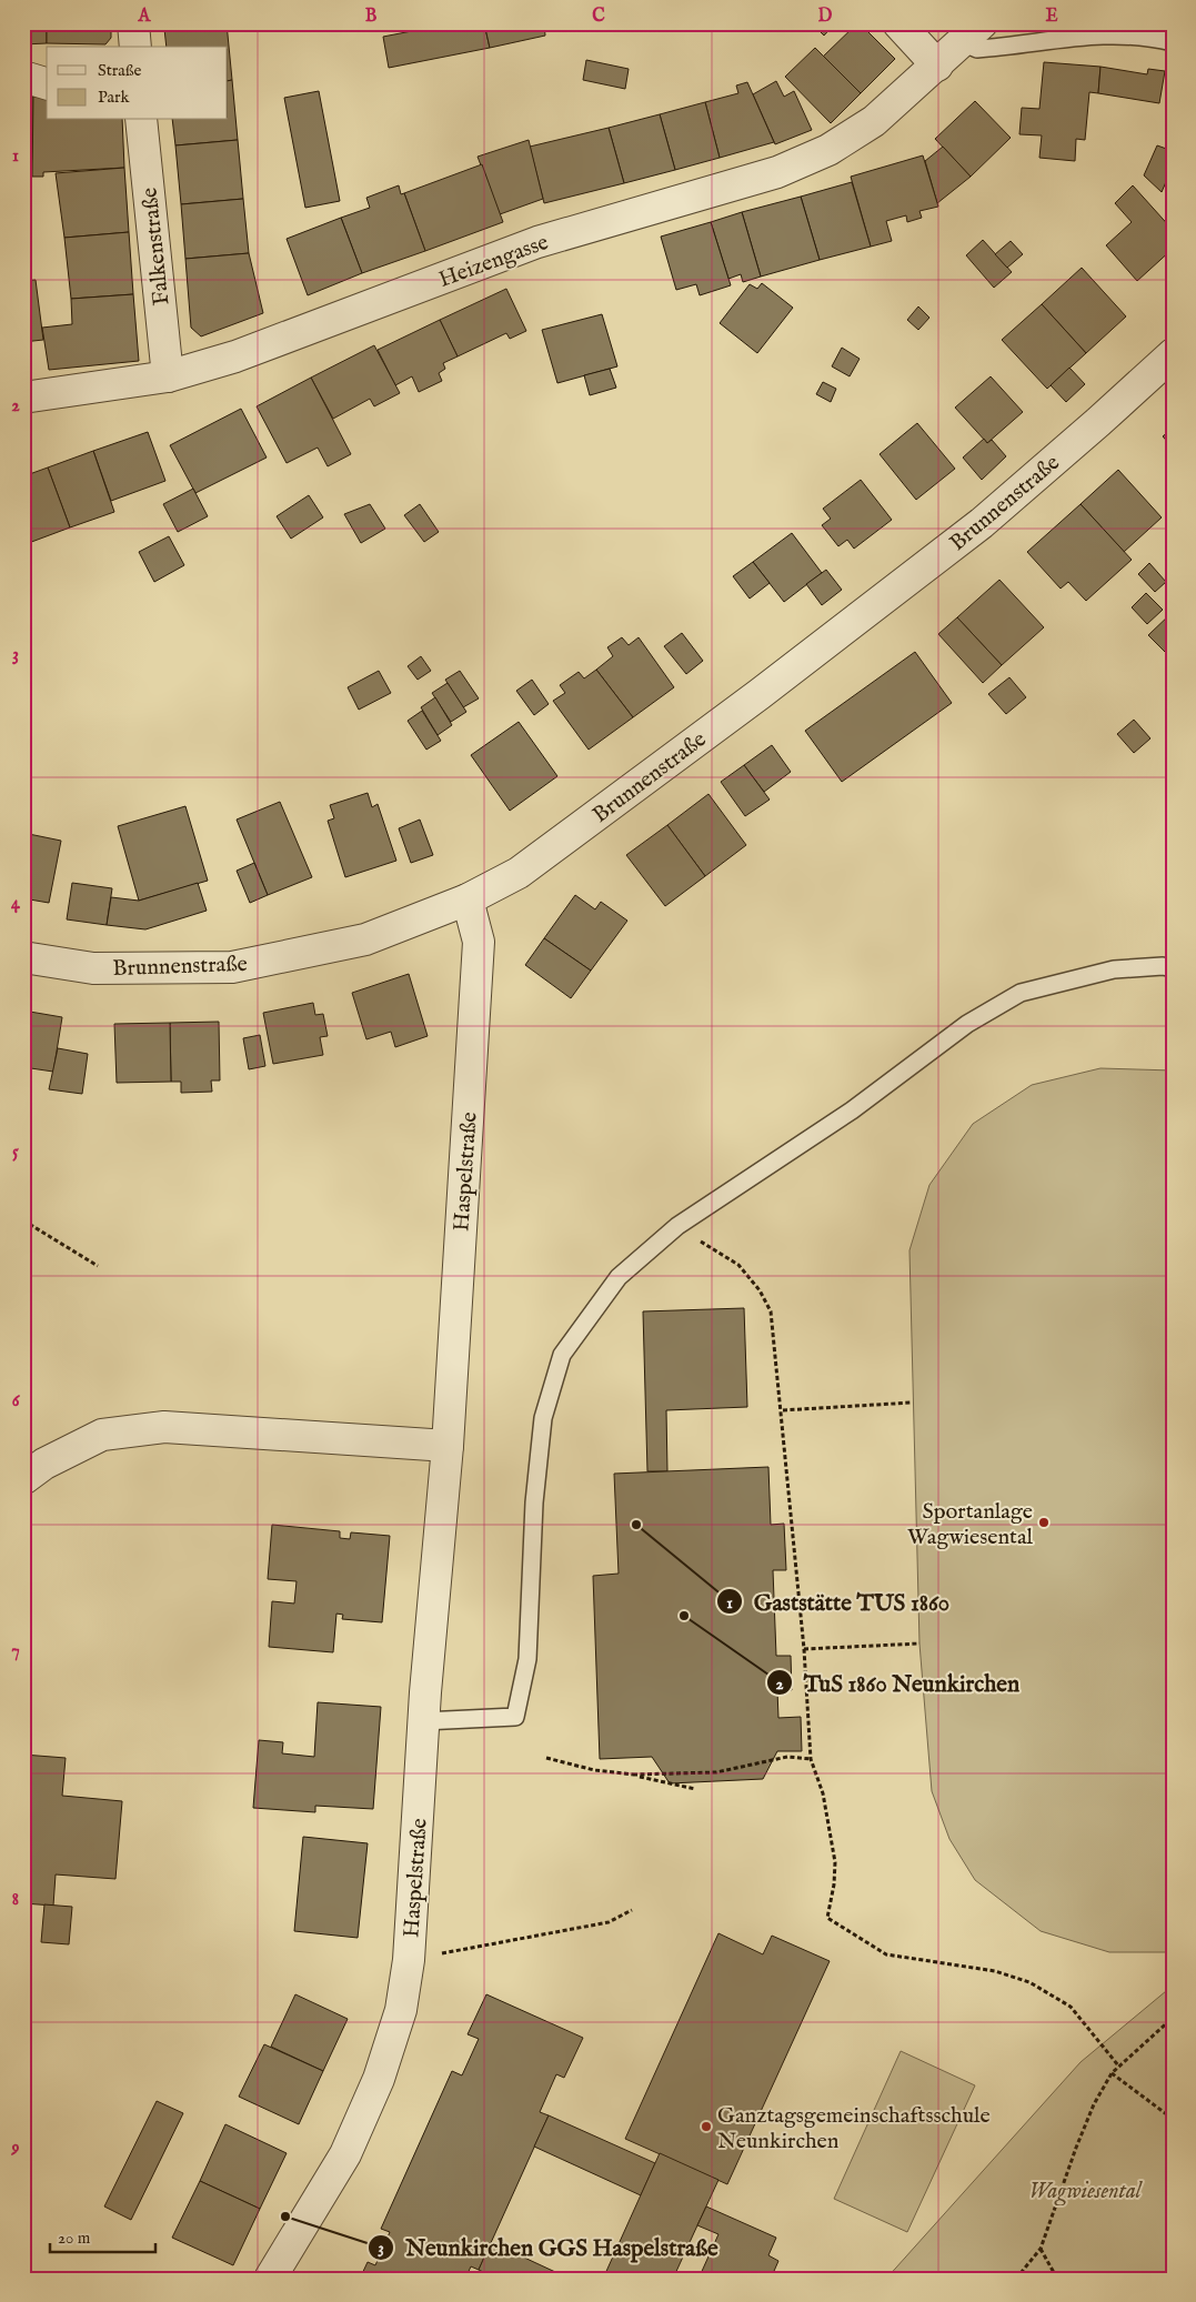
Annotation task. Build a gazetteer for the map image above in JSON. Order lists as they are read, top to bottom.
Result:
{
  "streets": {
    "street": [
      "Falkenstraße",
      "Heizengasse",
      "Brunnenstraße",
      "Haspelstraße"
    ]
  },
  "crossings": [
    ["Falkenstraße", "Heizengasse"],
    ["Brunnenstraße", "Haspelstraße"]
  ],
  "parks": ["Wagwiesental"],
  "places": [
    "Sportanlage Wagwiesental",
    "Gaststätte TUS 1860",
    "TuS 1860 Neunkirchen",
    "Ganztagsgemeinschaftsschule Neunkirchen",
    "Neunkirchen GGS Haspelstraße"
  ],
  "legend": ["Straße", "Park"],
  "scale_bar": "20 m",
  "grid": {
    "columns": [
      "A",
      "B",
      "C",
      "D",
      "E"
    ],
    "rows": [
      "1",
      "2",
      "3",
      "4",
      "5",
      "6",
      "7",
      "8",
      "9"
    ]
  }
}
